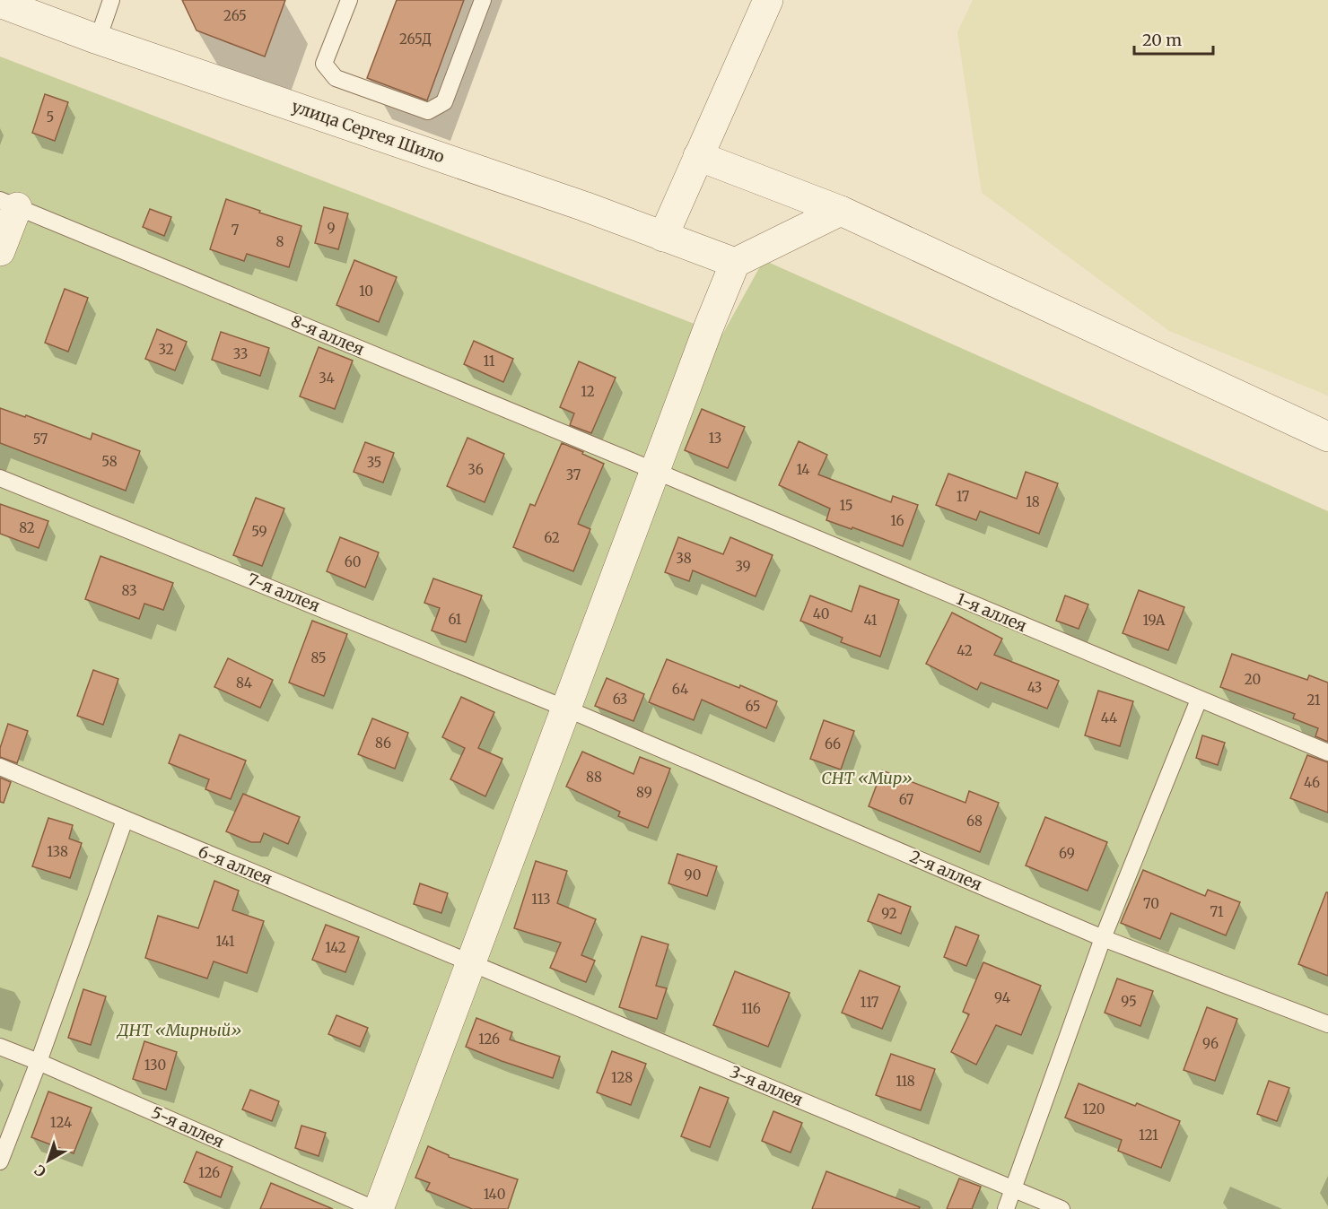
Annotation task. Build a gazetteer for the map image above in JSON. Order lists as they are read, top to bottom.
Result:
{
  "streets": {
    "street": ["улица Сергея Шило"],
    "lane": [
      "8-я аллея",
      "7-я аллея",
      "1-я аллея",
      "6-я аллея",
      "2-я аллея",
      "3-я аллея",
      "5-я аллея"
    ]
  },
  "crossings": [
    ["8-я аллея", "1-я аллея"],
    ["7-я аллея", "2-я аллея"],
    ["6-я аллея", "3-я аллея"]
  ],
  "parks": ["СНТ «Мир»", "ДНТ «Мирный»"],
  "house_numbers": [
    "265",
    "265Д",
    "5",
    "9",
    "7",
    "8",
    "10",
    "32",
    "33",
    "11",
    "34",
    "12",
    "13",
    "57",
    "58",
    "35",
    "36",
    "14",
    "37",
    "17",
    "18",
    "15",
    "16",
    "82",
    "59",
    "62",
    "38",
    "60",
    "39",
    "83",
    "40",
    "61",
    "41",
    "19А",
    "42",
    "85",
    "20",
    "84",
    "43",
    "64",
    "63",
    "21",
    "65",
    "44",
    "86",
    "66",
    "88",
    "46",
    "89",
    "67",
    "68",
    "138",
    "69",
    "90",
    "113",
    "70",
    "71",
    "92",
    "141",
    "142",
    "94",
    "95",
    "117",
    "116",
    "126",
    "96",
    "130",
    "128",
    "118",
    "120",
    "124",
    "121",
    "126",
    "140"
  ],
  "scale_bar": "20 m",
  "north": "bottom left"
}
